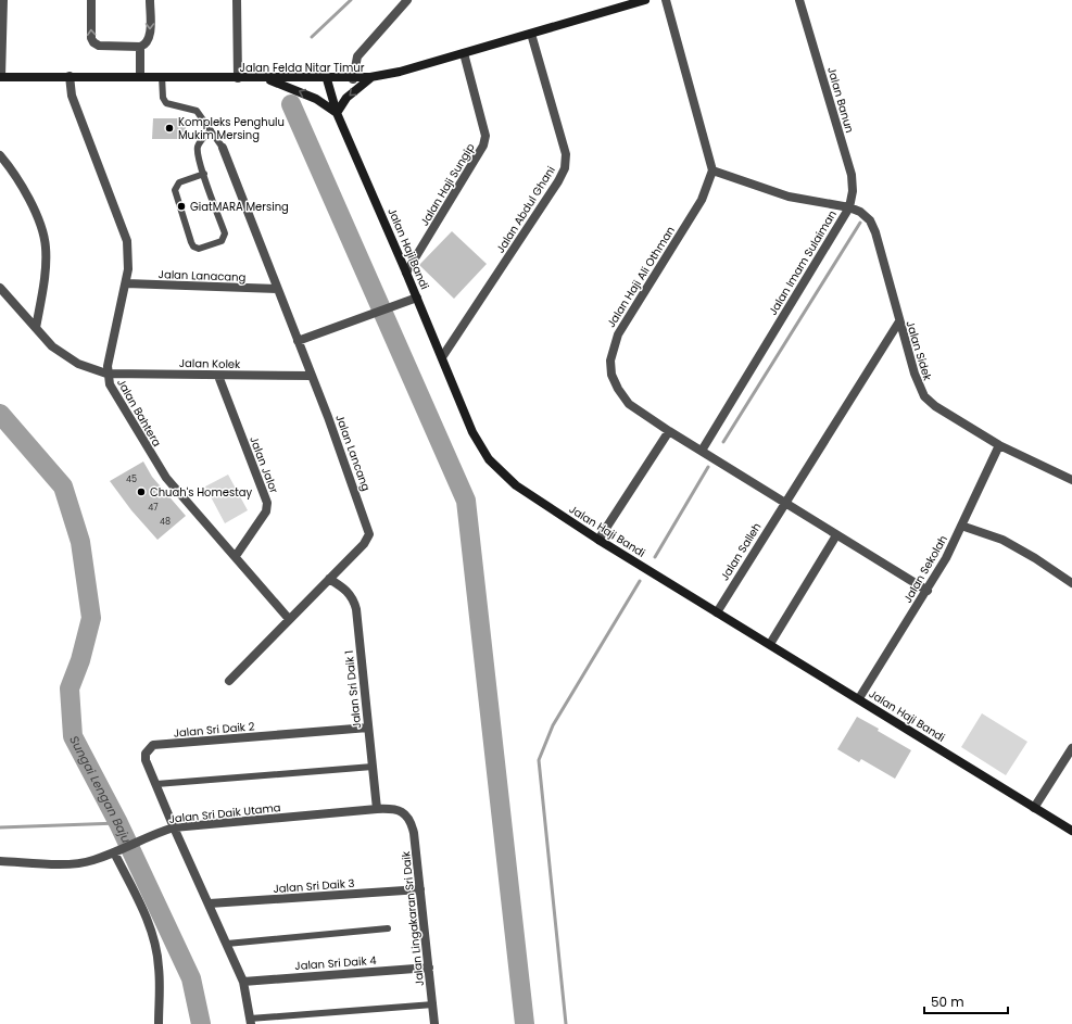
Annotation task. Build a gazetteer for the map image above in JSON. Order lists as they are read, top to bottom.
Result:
{
  "streets": {
    "street": [
      "Jalan Felda Nitar Timur",
      "Jalan Banun",
      "Jalan Haji Sungip",
      "Jalan Abdul Ghani",
      "Jalan Haji Bandi",
      "Jalan Imam Sulaiman",
      "Jalan Lanacang",
      "Jalan Haji Ali Othman",
      "Jalan Sidek",
      "Jalan Kolek",
      "Jalan Bahtera",
      "Jalan Lancang",
      "Jalan Jalor",
      "Jalan Salleh",
      "Jalan Sekolah",
      "Jalan Sri Daik 1",
      "Jalan Sri Daik 2",
      "Jalan Sri Daik Utama",
      "Jalan Sri Daik 3",
      "Jalan Lingakaran Sri Daik",
      "Jalan Sri Daik 4"
    ]
  },
  "crossings": [
    ["Jalan Felda Nitar Timur", "Jalan Haji Sungip"],
    ["Jalan Felda Nitar Timur", "Jalan Abdul Ghani"],
    ["Jalan Felda Nitar Timur", "Jalan Haji Bandi"],
    ["Jalan Felda Nitar Timur", "Jalan Bahtera"],
    ["Jalan Banun", "Jalan Imam Sulaiman"],
    ["Jalan Banun", "Jalan Sidek"],
    ["Jalan Haji Sungip", "Jalan Haji Bandi"],
    ["Jalan Abdul Ghani", "Jalan Haji Bandi"],
    ["Jalan Haji Bandi", "Jalan Salleh"],
    ["Jalan Haji Bandi", "Jalan Sekolah"],
    ["Jalan Imam Sulaiman", "Jalan Haji Ali Othman"],
    ["Jalan Imam Sulaiman", "Jalan Sidek"],
    ["Jalan Lanacang", "Jalan Bahtera"],
    ["Jalan Lanacang", "Jalan Lancang"],
    ["Jalan Haji Ali Othman", "Jalan Salleh"],
    ["Jalan Haji Ali Othman", "Jalan Sekolah"],
    ["Jalan Sidek", "Jalan Salleh"],
    ["Jalan Sidek", "Jalan Sekolah"],
    ["Jalan Kolek", "Jalan Bahtera"],
    ["Jalan Kolek", "Jalan Lancang"],
    ["Jalan Kolek", "Jalan Jalor"],
    ["Jalan Bahtera", "Jalan Lancang"],
    ["Jalan Bahtera", "Jalan Jalor"],
    ["Jalan Lancang", "Jalan Sri Daik 1"],
    ["Jalan Sri Daik 1", "Jalan Sri Daik 2"],
    ["Jalan Sri Daik 1", "Jalan Sri Daik Utama"],
    ["Jalan Sri Daik 2", "Jalan Sri Daik Utama"],
    ["Jalan Sri Daik Utama", "Jalan Lingakaran Sri Daik"],
    ["Jalan Sri Daik 3", "Jalan Lingakaran Sri Daik"],
    ["Jalan Lingakaran Sri Daik", "Jalan Sri Daik 4"]
  ],
  "water": ["Sungai Lengan Baju"],
  "places": ["Kompleks Penghulu Mukim Mersing", "GiatMARA Mersing", "Chuah's Homestay"],
  "house_numbers": ["45", "47", "48"],
  "scale_bar": "50 m"
}
